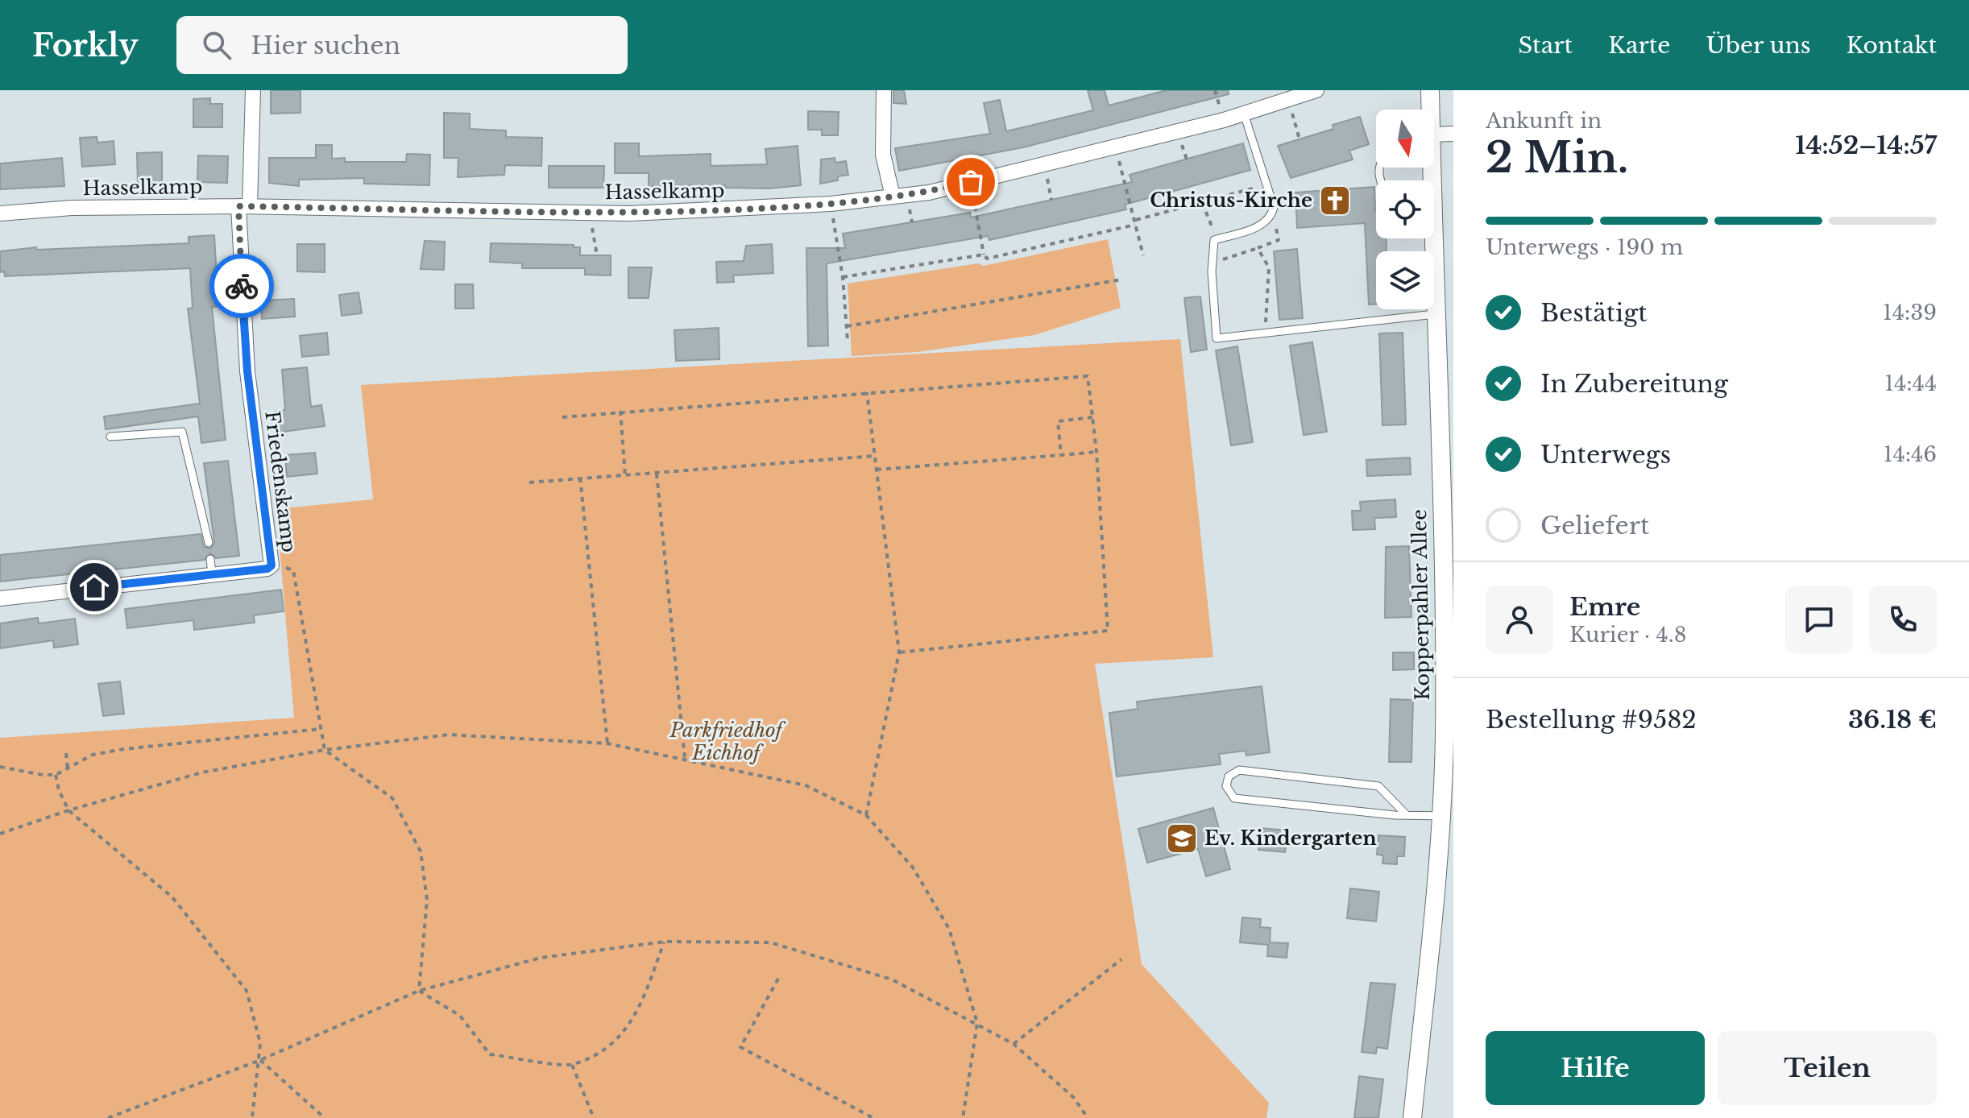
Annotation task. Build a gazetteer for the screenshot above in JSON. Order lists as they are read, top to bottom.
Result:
{
  "streets": {
    "street": ["Hasselkamp", "Friedenskamp", "Kopperpahler Allee"]
  },
  "crossings": [
    ["Hasselkamp", "Friedenskamp"]
  ],
  "parks": ["Parkfriedhof Eichhof"],
  "places": {
    "church": ["Christus-Kirche"],
    "school or university": ["Ev. Kindergarten"]
  },
  "north": "bottom",
  "page": {
    "header": "Forkly",
    "search": "Hier suchen",
    "nav": [
      "Start",
      "Karte",
      "Über uns",
      "Kontakt"
    ],
    "heading": ["2 Min.", "Ankunft in", "14:52–14:57"],
    "panel": [
      "Emre",
      "Kurier · 4.8",
      "Bestellung #9582",
      "36.18 €"
    ],
    "bar": "Unterwegs · 190 m",
    "list": [
      ["Bestätigt", "14:39"],
      ["In Zubereitung", "14:44"],
      ["Unterwegs", "14:46"],
      "Geliefert"
    ],
    "buttons": ["Hilfe", "Teilen"]
  }
}
